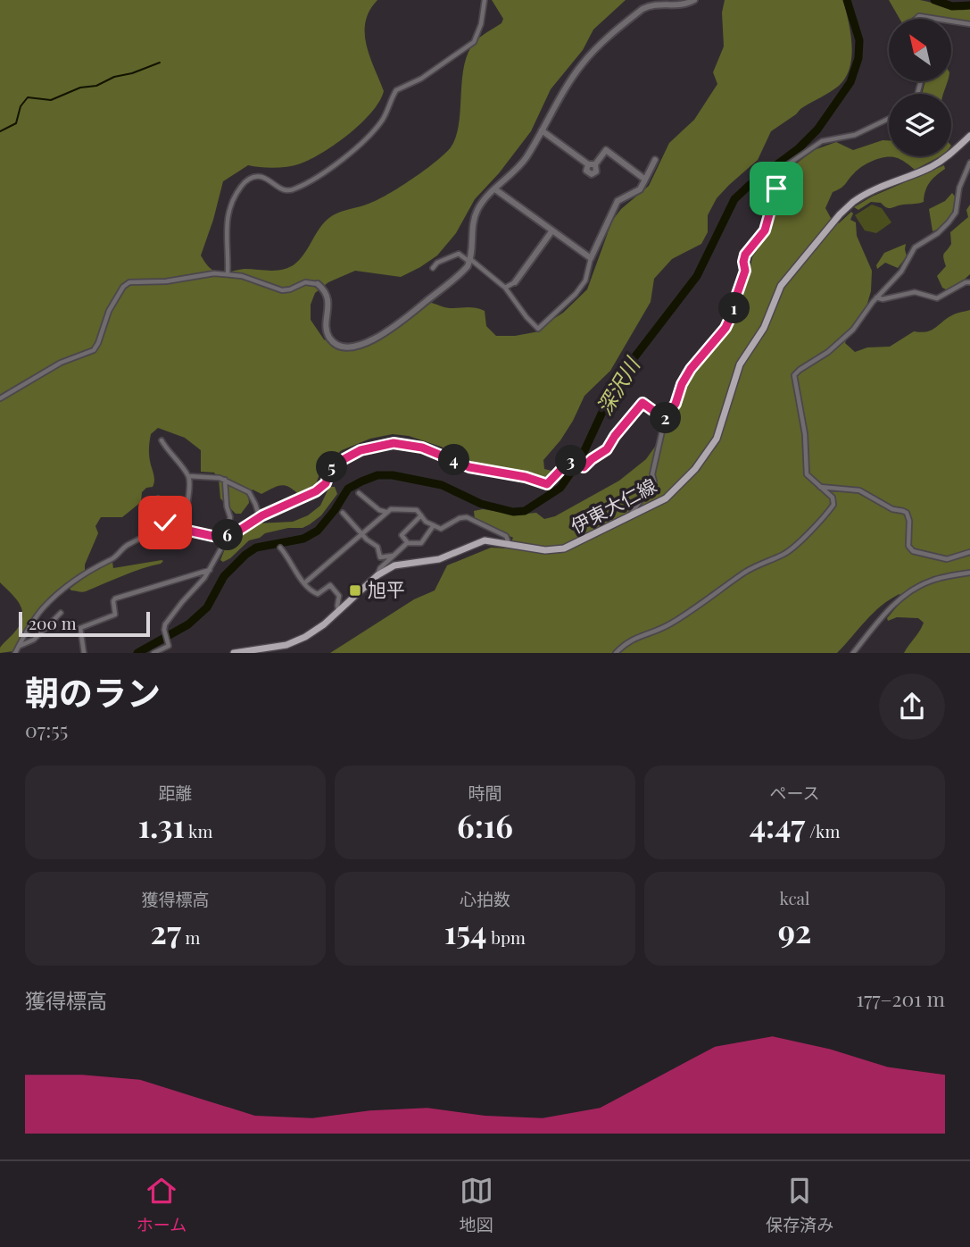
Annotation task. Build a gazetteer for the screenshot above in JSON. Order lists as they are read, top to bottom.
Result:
{
  "streets": {
    "main road": ["伊東大仁線"]
  },
  "water": ["深沢川"],
  "places": {
    "transit": ["旭平"]
  },
  "scale_bar": "200 m",
  "north": "top left",
  "page": {
    "pins": [
      "1",
      "2",
      "4",
      "3",
      "5",
      "6"
    ],
    "scale": "200 m",
    "heading": ["朝のラン", "07:55"],
    "stats": [
      ["距離", "1.31 km"],
      ["時間", "6:16"],
      ["ペース", "4:47 /km"],
      ["獲得標高", "27 m"],
      ["心拍数", "154 bpm"],
      ["kcal", "92"]
    ],
    "chart": ["獲得標高", "177–201 m"],
    "tabs": ["ホーム", "地図", "保存済み"]
  }
}
